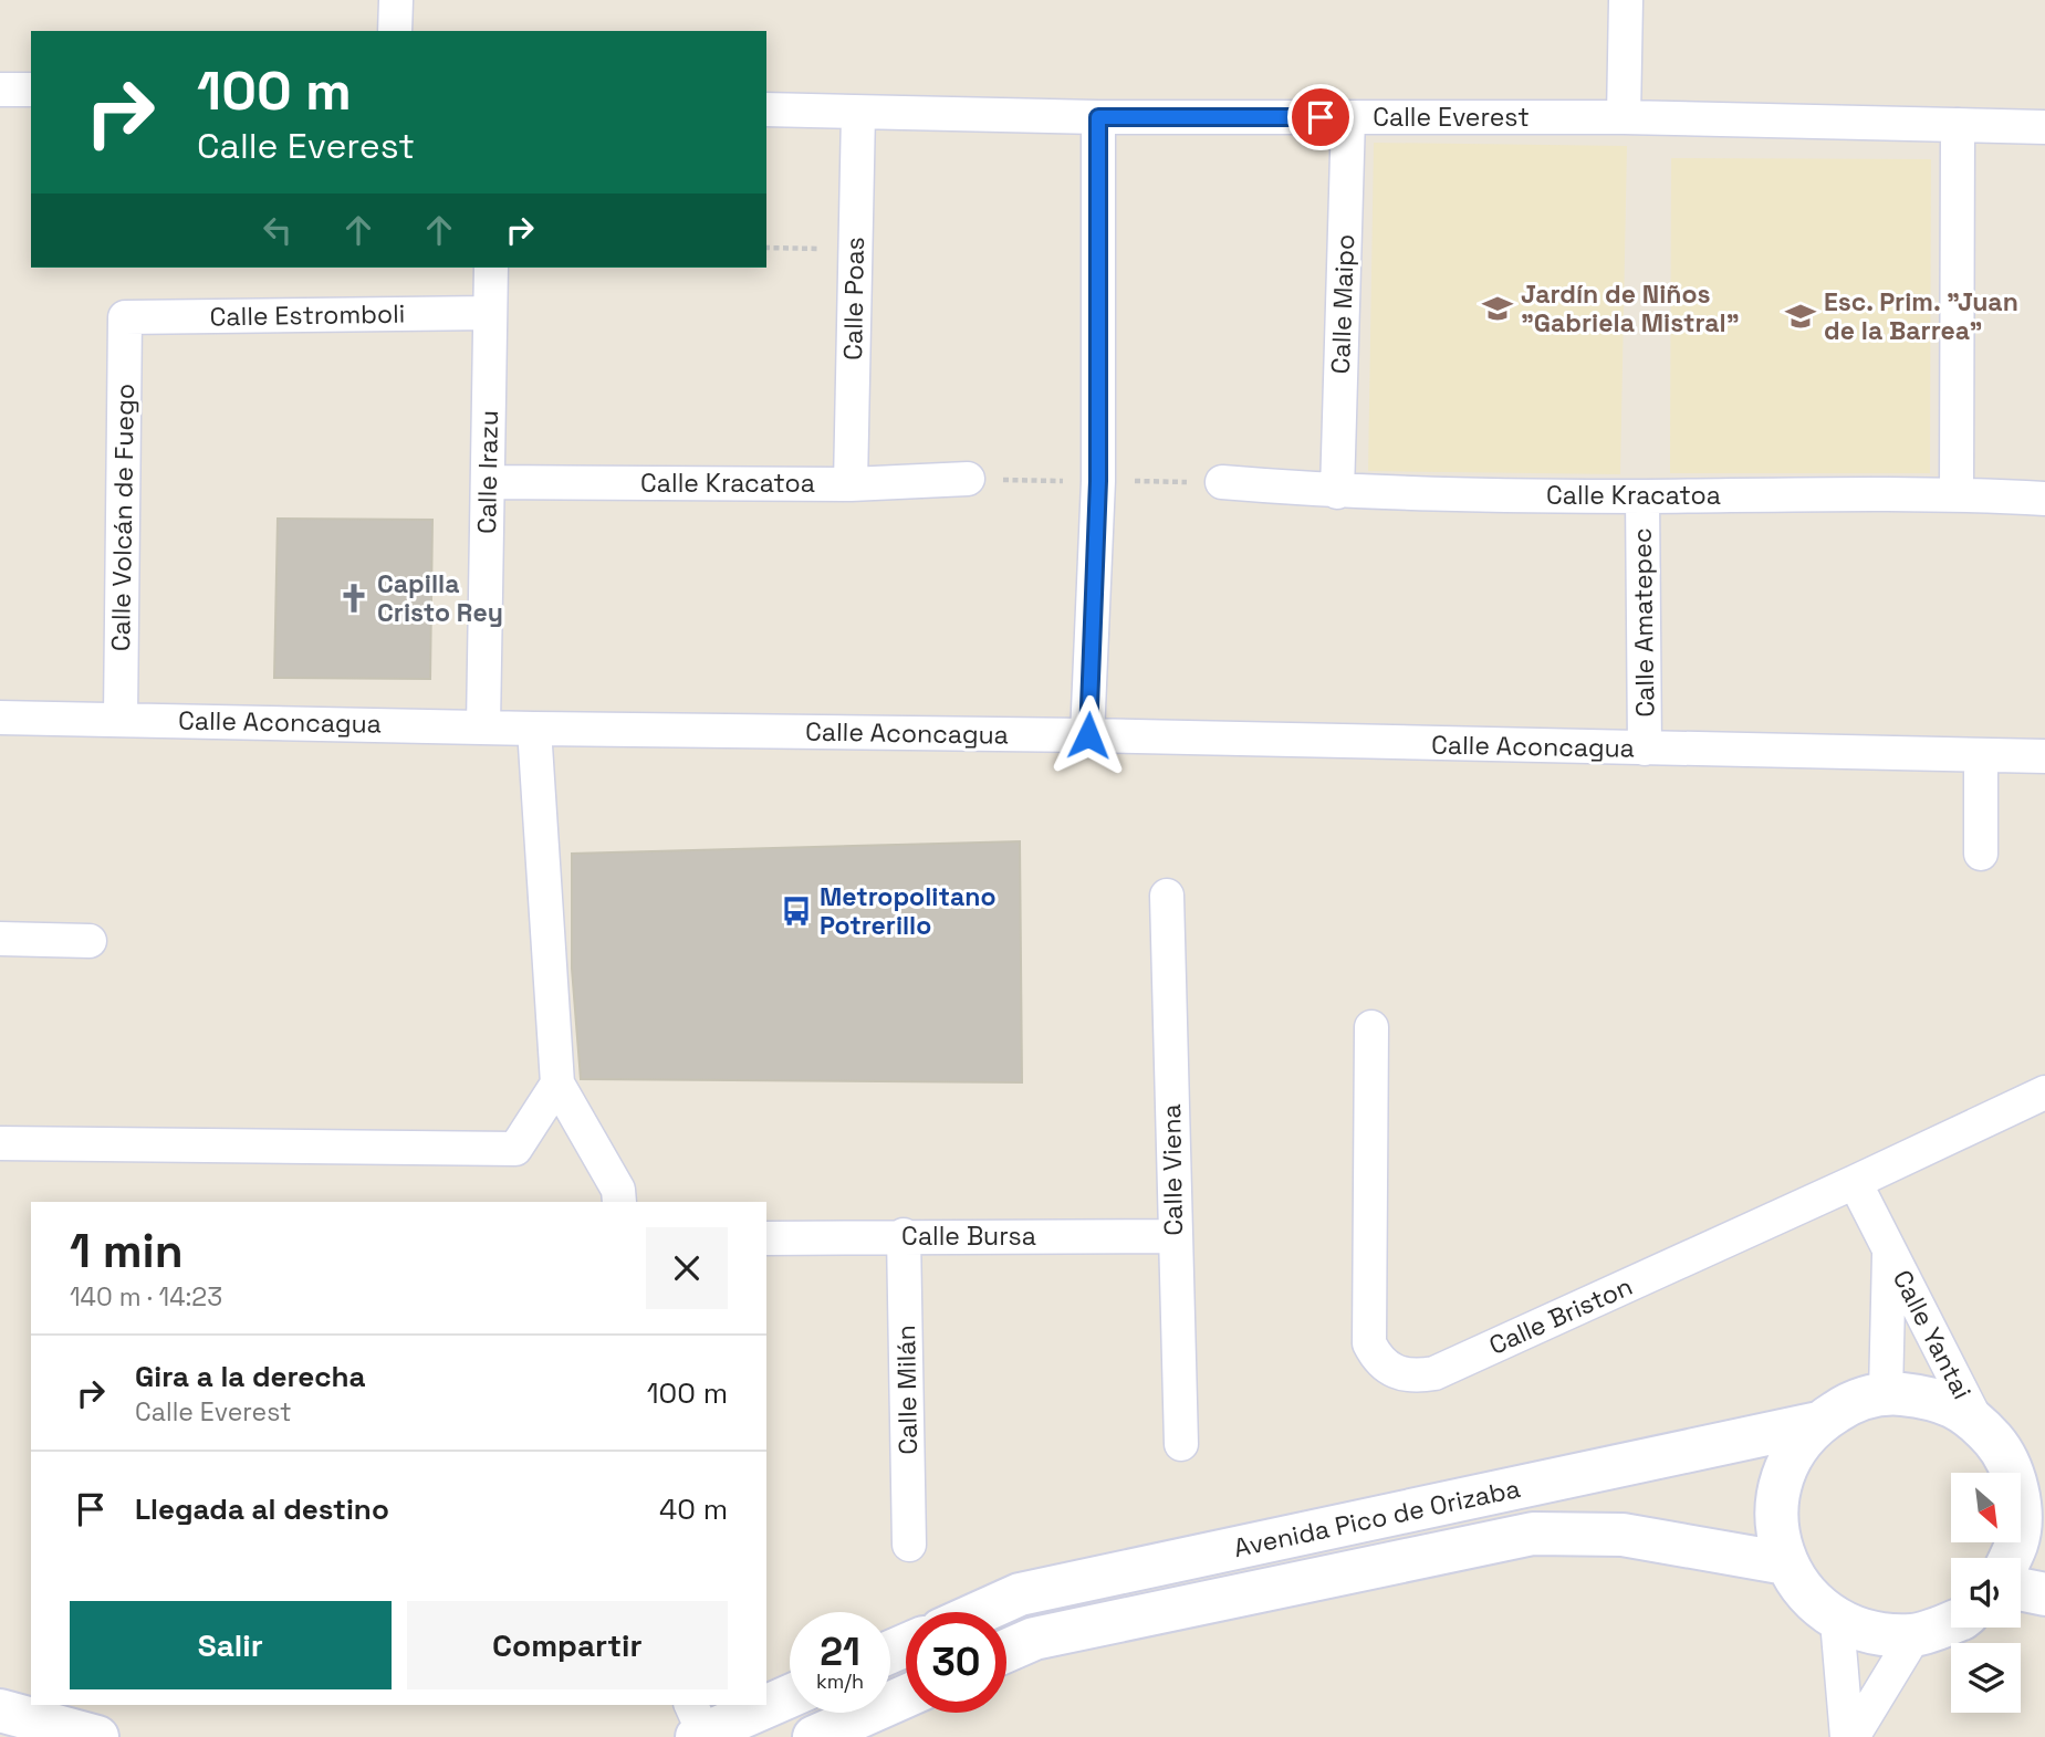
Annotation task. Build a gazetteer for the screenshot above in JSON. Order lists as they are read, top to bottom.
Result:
{
  "streets": {
    "street": [
      "Calle Everest",
      "Calle Poas",
      "Calle Maipo",
      "Calle Estromboli",
      "Calle Irazu",
      "Calle Kracatoa",
      "Calle Volcán de Fuego",
      "Calle Amatepec",
      "Calle Aconcagua",
      "Calle Viena",
      "Calle Bursa",
      "Calle Briston",
      "Calle Yantai",
      "Calle Milán",
      "Avenida Pico de Orizaba"
    ]
  },
  "crossings": [
    ["Calle Everest", "Calle Poas"],
    ["Calle Everest", "Calle Maipo"],
    ["Calle Poas", "Calle Kracatoa"],
    ["Calle Maipo", "Calle Kracatoa"],
    ["Calle Estromboli", "Calle Irazu"],
    ["Calle Estromboli", "Calle Volcán de Fuego"],
    ["Calle Irazu", "Calle Kracatoa"],
    ["Calle Irazu", "Calle Aconcagua"],
    ["Calle Kracatoa", "Calle Amatepec"],
    ["Calle Volcán de Fuego", "Calle Aconcagua"],
    ["Calle Amatepec", "Calle Aconcagua"],
    ["Calle Viena", "Calle Bursa"],
    ["Calle Bursa", "Calle Milán"],
    ["Calle Briston", "Calle Yantai"]
  ],
  "places": {
    "school or university": ["Jardín de Niños \"Gabriela Mistral\"", "Esc. Prim. \"Juan de la Barrea\""],
    "church": ["Capilla Cristo Rey"],
    "bus stop": ["Metropolitano Potrerillo"]
  },
  "north": "bottom right",
  "page": {
    "turn": ["100 m", "Calle Everest"],
    "heading": ["1 min", "140 m · 14:23"],
    "list": [
      {
        "name": "Gira a la derecha",
        "note": "Calle Everest",
        "value": "100 m"
      },
      {
        "name": "Llegada al destino",
        "value": "40 m"
      }
    ],
    "buttons": ["Salir", "Compartir"],
    "speed": "21 km/h",
    "limit": "30"
  }
}
